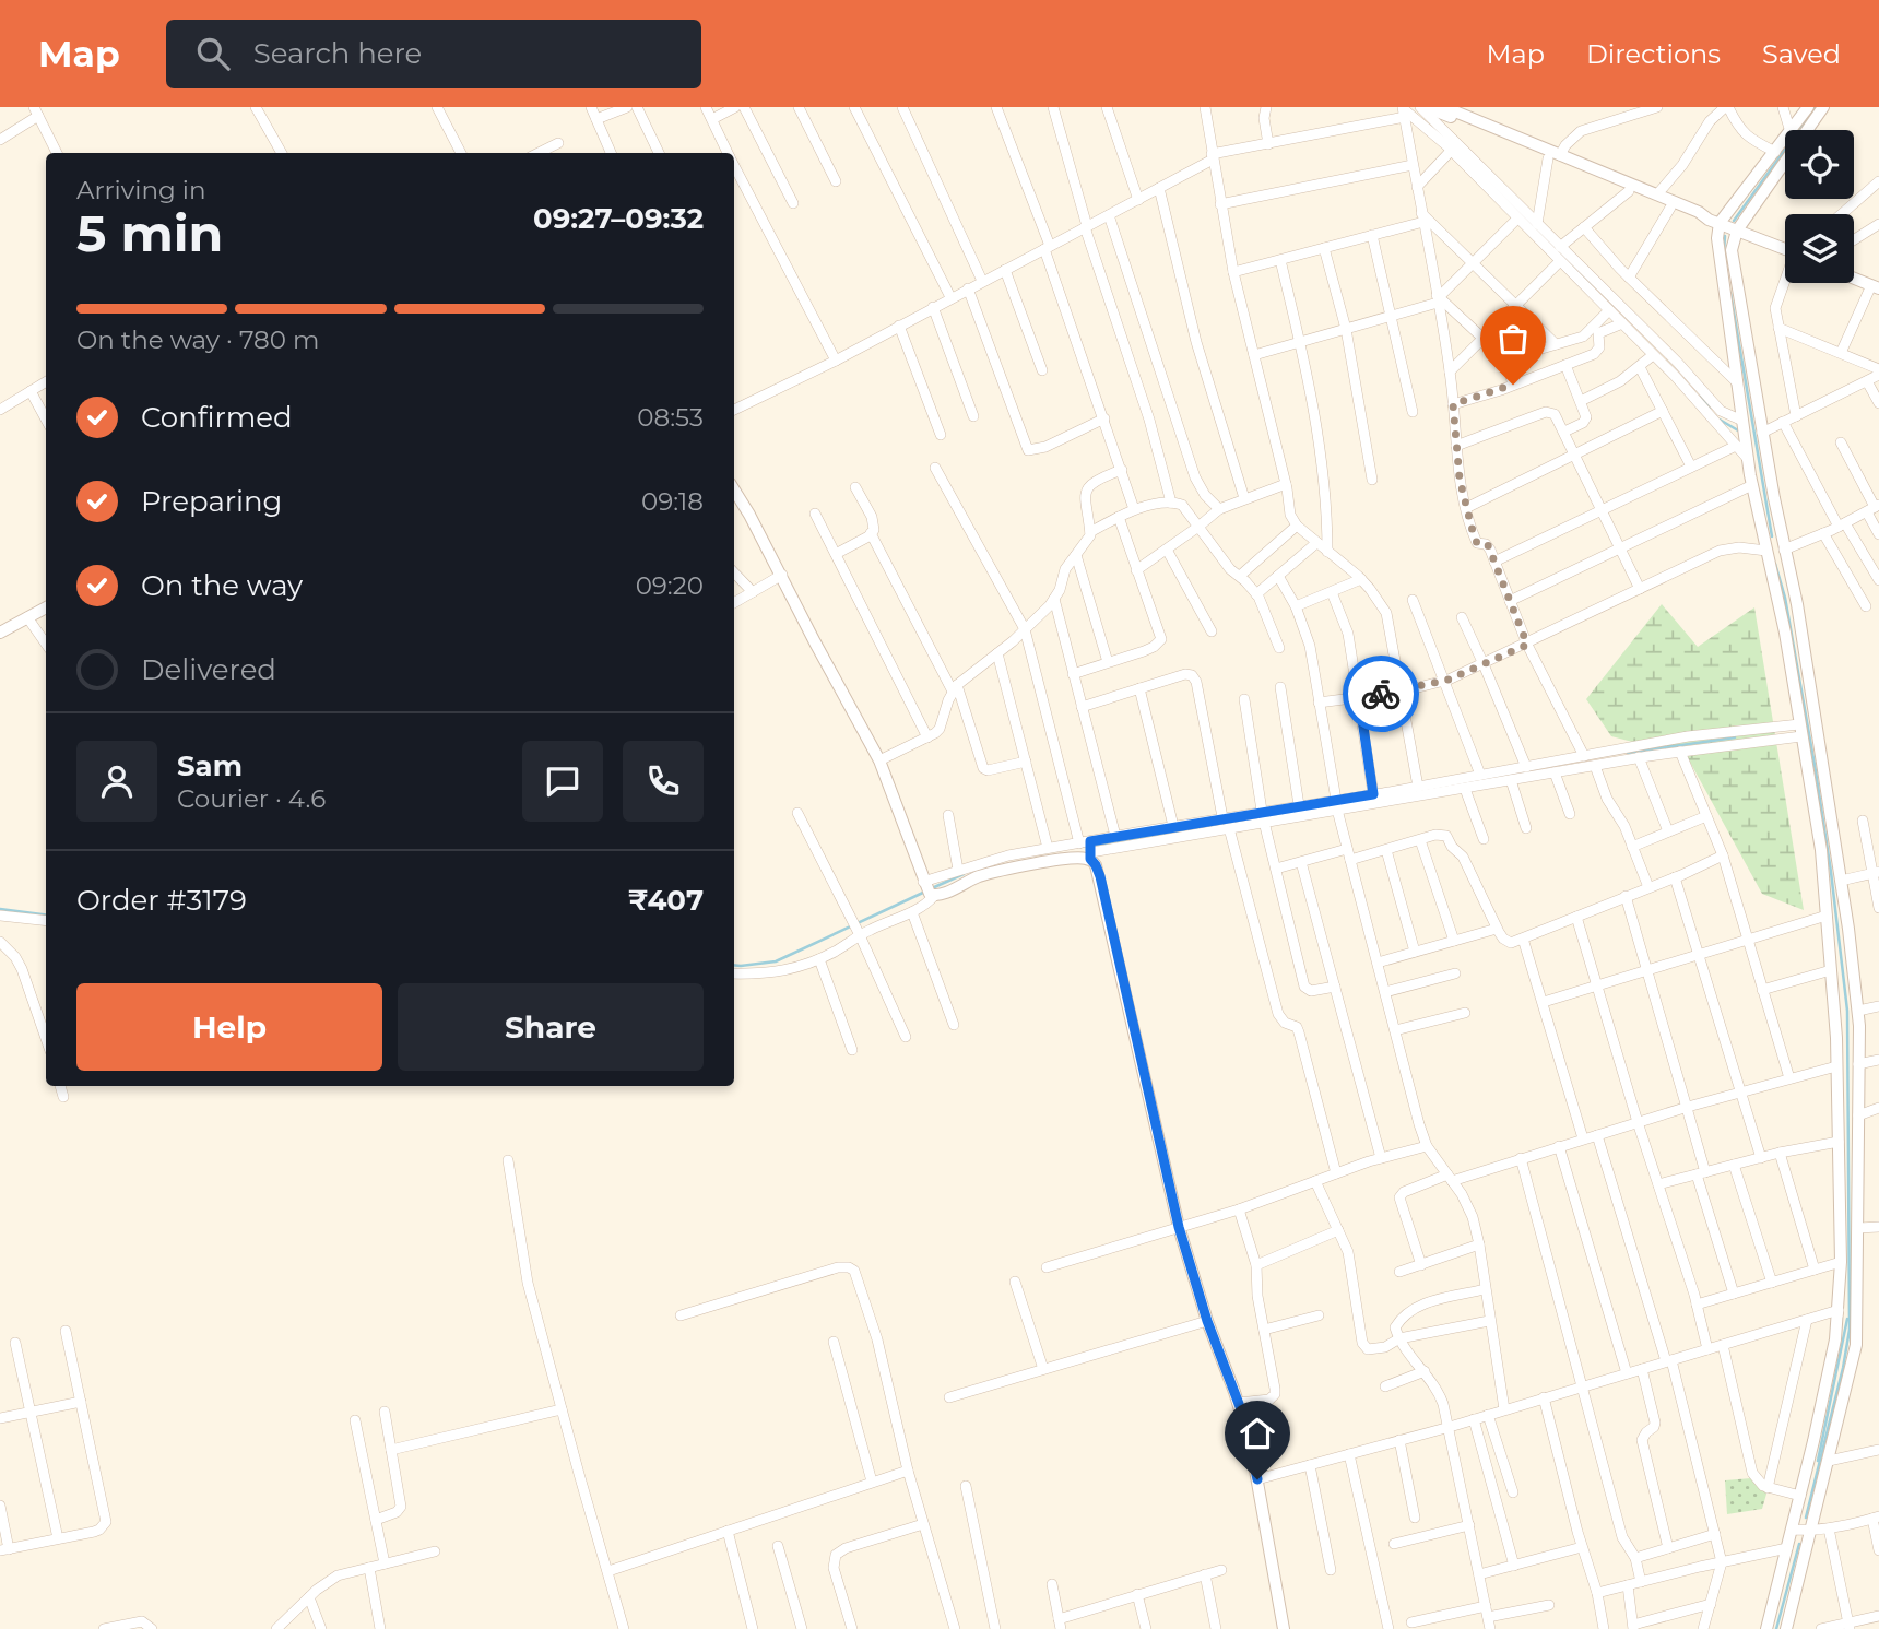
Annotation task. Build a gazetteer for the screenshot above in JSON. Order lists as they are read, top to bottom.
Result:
{
  "page": {
    "header": "Map",
    "search": "Search here",
    "nav": ["Map", "Directions", "Saved"],
    "heading": ["5 min", "Arriving in", "09:27–09:32"],
    "panel": [
      "Sam",
      "Courier · 4.6",
      "Order #3179",
      "₹407"
    ],
    "bar": "On the way · 780 m",
    "list": [
      ["Confirmed", "08:53"],
      ["Preparing", "09:18"],
      ["On the way", "09:20"],
      "Delivered"
    ],
    "buttons": ["Help", "Share"]
  }
}
